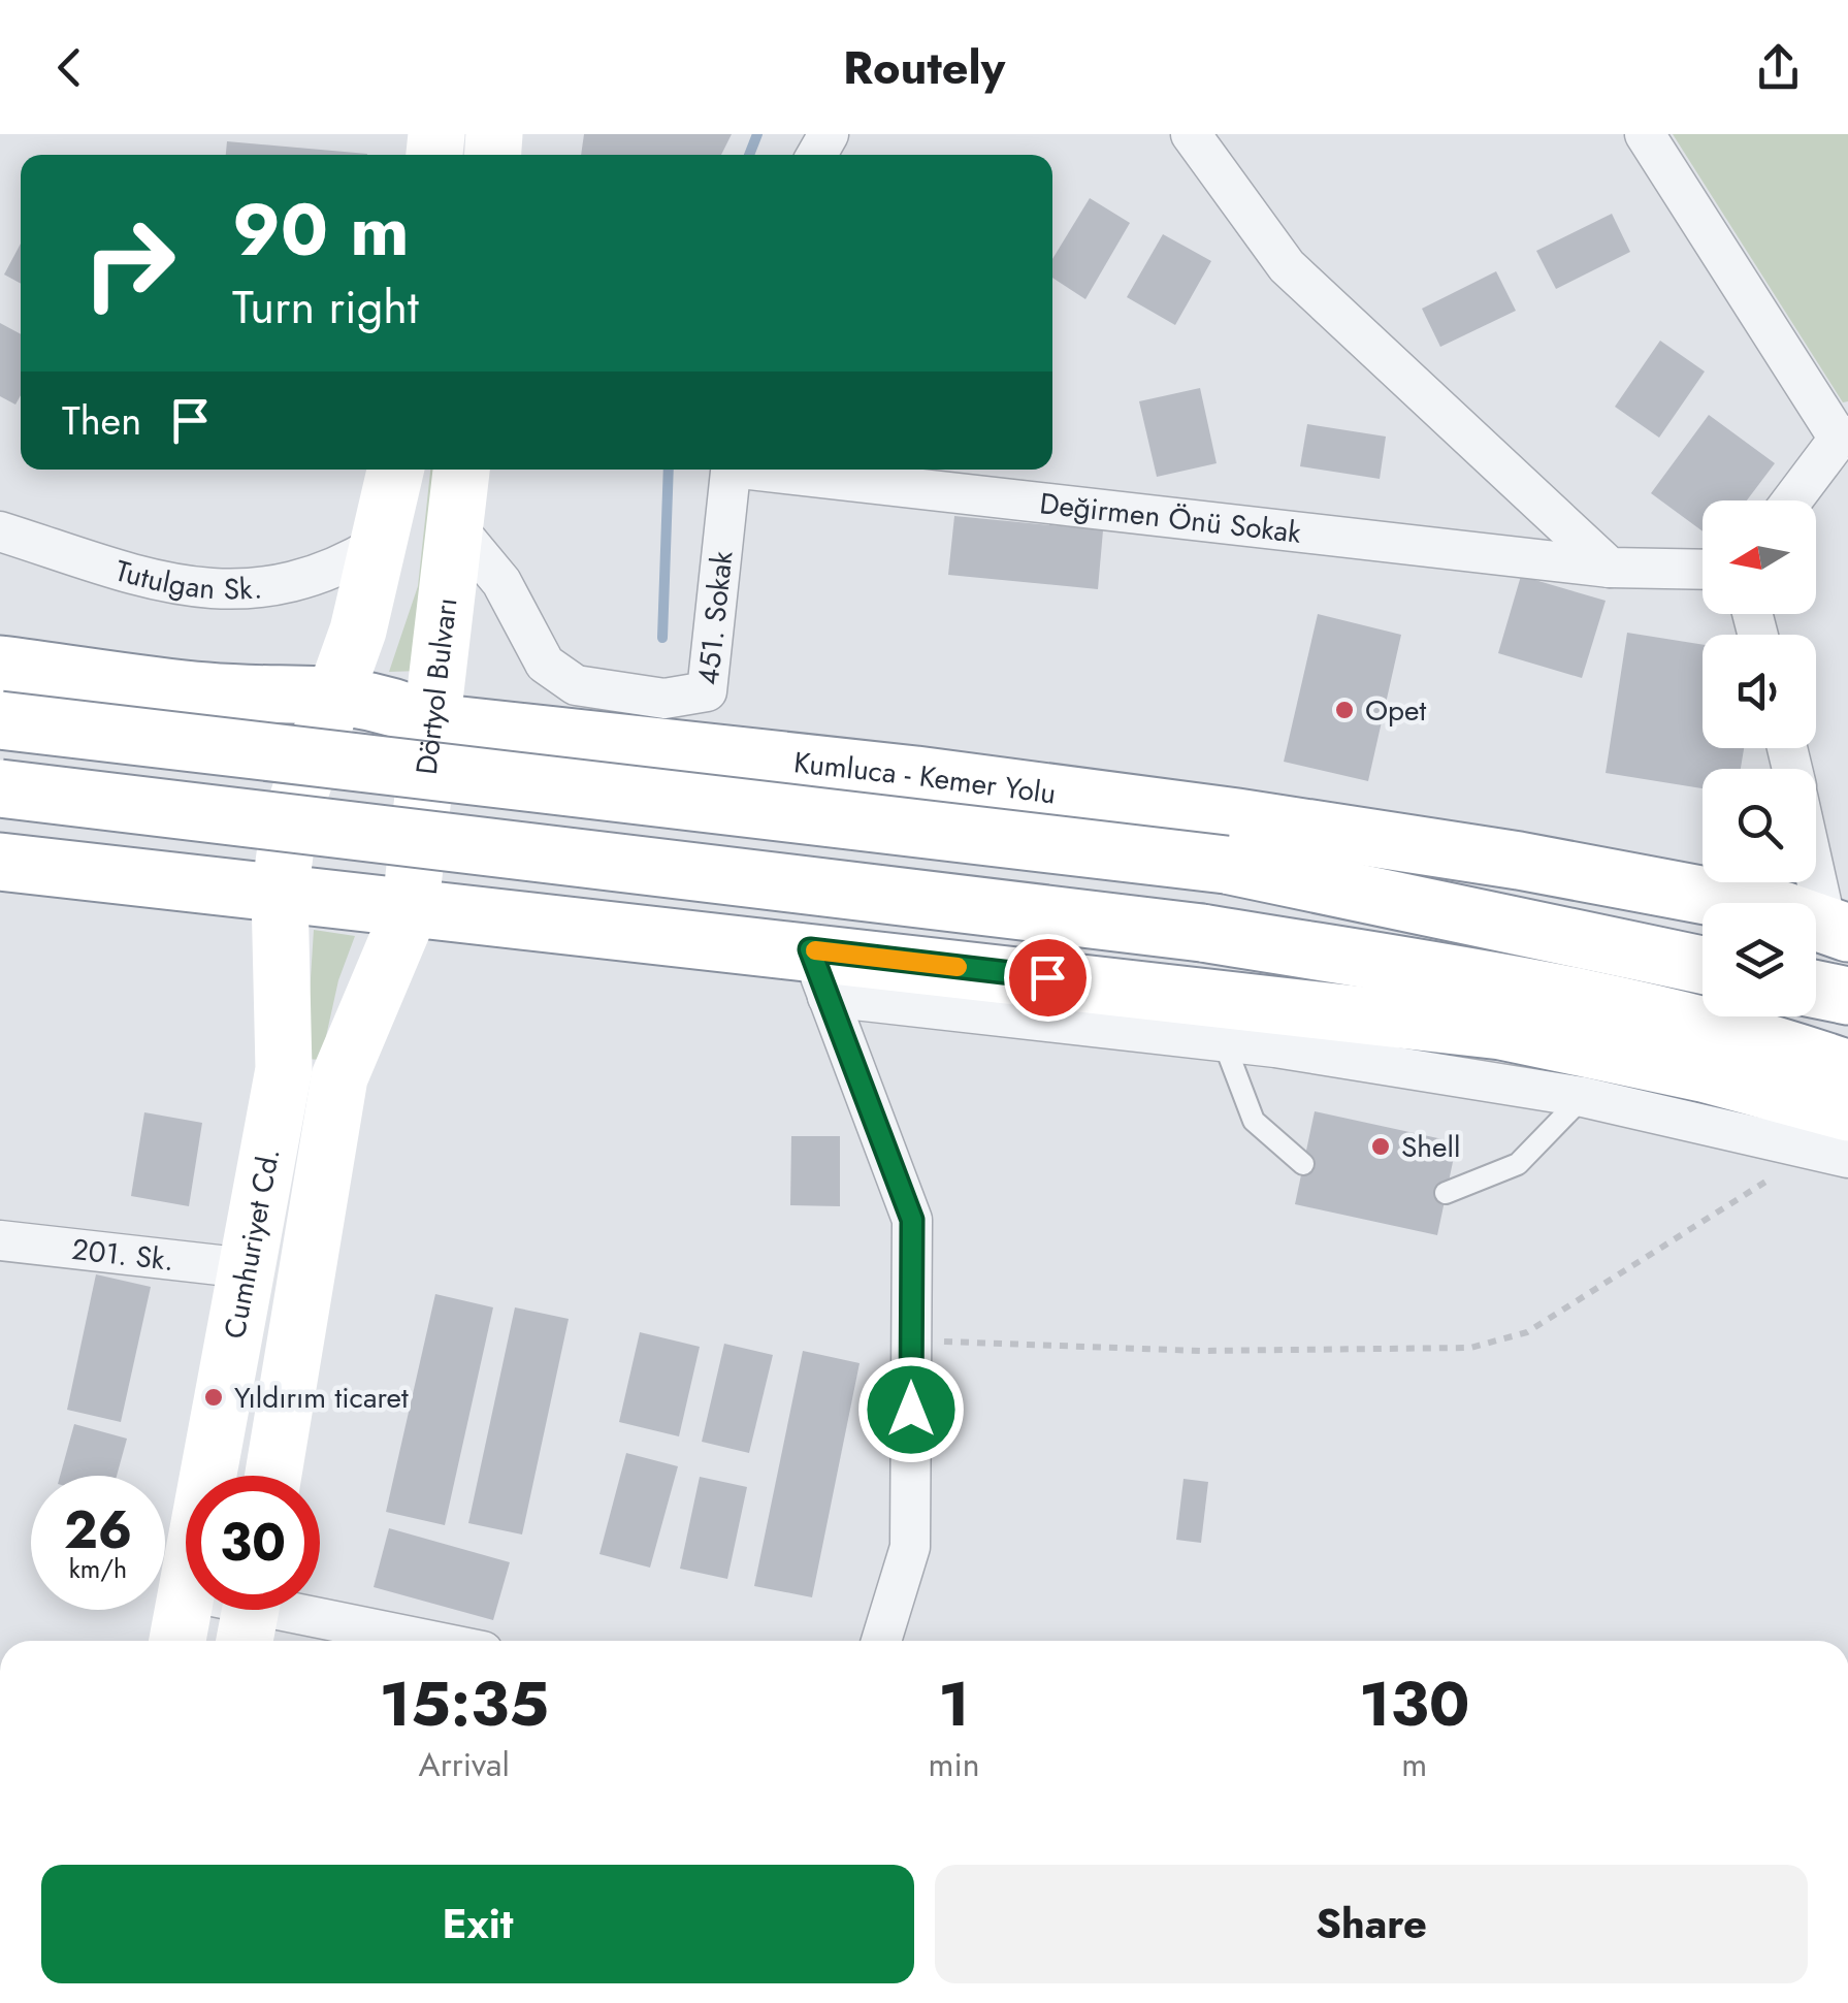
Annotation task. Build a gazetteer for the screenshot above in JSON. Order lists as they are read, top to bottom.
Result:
{
  "streets": {
    "main road": ["Dörtyol Bulvarı", "Kumluca - Kemer Yolu", "Cumhuriyet Cd."],
    "street": [
      "Değirmen Önü Sokak",
      "Tutulgan Sk.",
      "451. Sokak",
      "201. Sk."
    ]
  },
  "crossings": [
    ["451. Sokak", "Dörtyol Bulvarı"],
    ["Dörtyol Bulvarı", "Kumluca - Kemer Yolu"],
    ["Dörtyol Bulvarı", "Cumhuriyet Cd."],
    ["Cumhuriyet Cd.", "201. Sk."]
  ],
  "places": ["Opet", "Shell", "Yıldırım ticaret"],
  "north": "left",
  "page": {
    "header": "Routely",
    "turn": ["90 m", "Turn right"],
    "then": "Then",
    "speed": "26 km/h",
    "limit": "30",
    "eta": [
      "15:35",
      "Arrival",
      "1",
      "min",
      "130",
      "m"
    ],
    "buttons": ["Exit", "Share"]
  }
}
